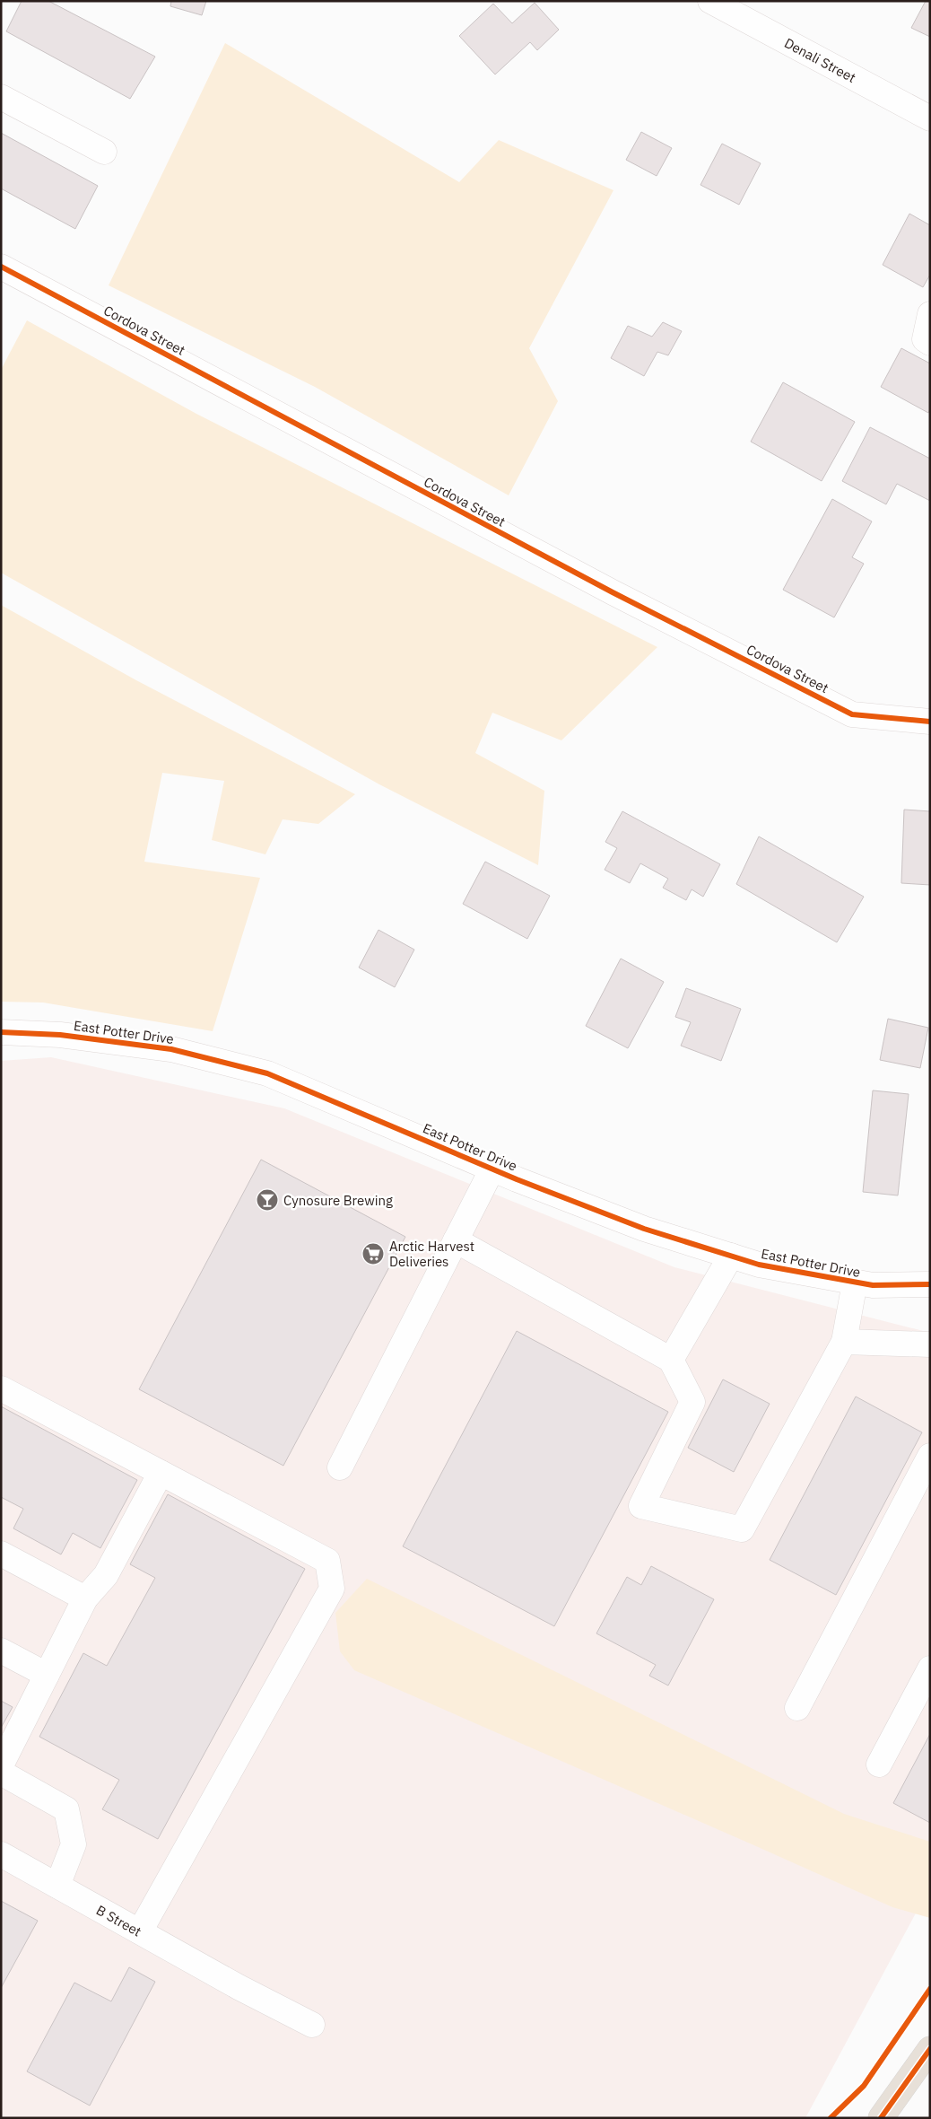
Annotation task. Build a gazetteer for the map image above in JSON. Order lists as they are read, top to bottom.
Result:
{
  "streets": {
    "street": [
      "Denali Street",
      "Cordova Street",
      "East Potter Drive",
      "B Street"
    ]
  },
  "places": {
    "bar": ["Cynosure Brewing"],
    "supermarket": ["Arctic Harvest Deliveries"]
  }
}
